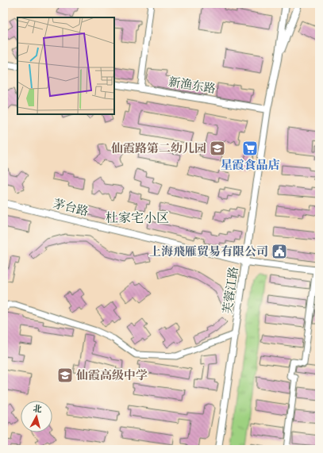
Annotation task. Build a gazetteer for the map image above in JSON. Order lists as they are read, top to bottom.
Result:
{
  "streets": {
    "street": ["新渔东路", "茅台路", "芙蓉江路"]
  },
  "crossings": [
    ["新渔东路", "芙蓉江路"],
    ["茅台路", "芙蓉江路"]
  ],
  "districts": ["杜家宅小区"],
  "places": {
    "school or university": ["仙霞路第二幼儿园", "仙霞高级中学"],
    "supermarket": ["星霞食品店"],
    "public building": ["上海飛雁贸易有限公司"]
  },
  "north": "top"
}
